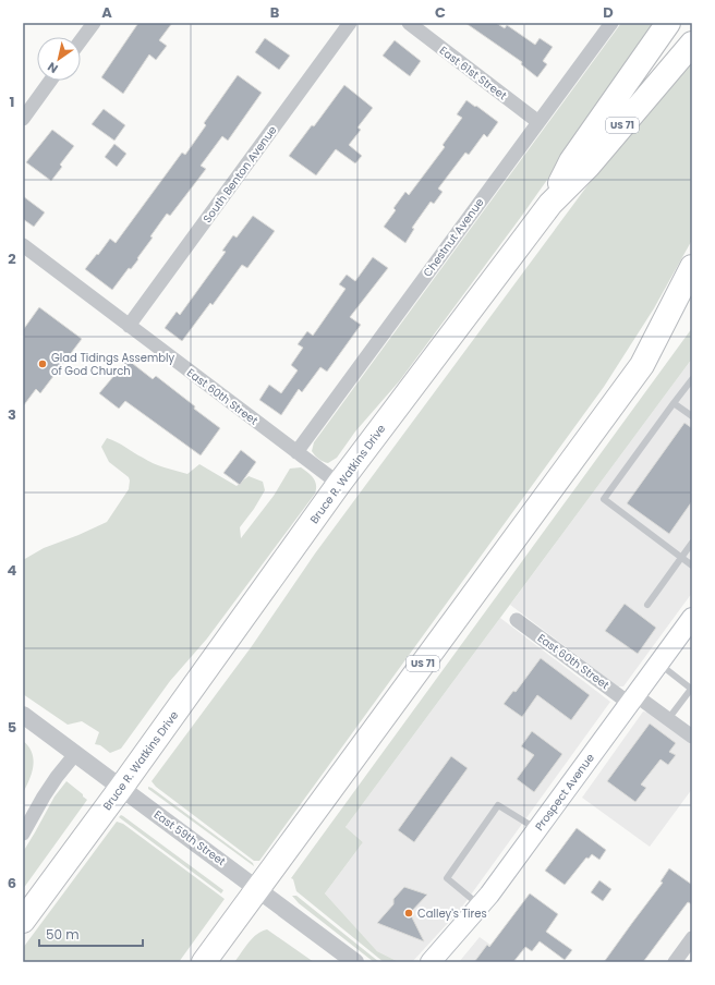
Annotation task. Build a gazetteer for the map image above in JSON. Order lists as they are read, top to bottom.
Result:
{
  "streets": {
    "highway": ["US 71", "Bruce R. Watkins Drive"],
    "main road": ["Prospect Avenue"],
    "street": [
      "East 61st Street",
      "South Benton Avenue",
      "Chestnut Avenue",
      "East 60th Street",
      "East 59th Street"
    ]
  },
  "crossings": [
    ["East 61st Street", "Chestnut Avenue"],
    ["US 71", "East 59th Street"],
    ["South Benton Avenue", "East 60th Street"],
    ["Chestnut Avenue", "East 60th Street"],
    ["East 60th Street", "Bruce R. Watkins Drive"],
    ["East 60th Street", "Prospect Avenue"],
    ["Bruce R. Watkins Drive", "East 59th Street"]
  ],
  "places": ["Glad Tidings Assembly of God Church", "Calley's Tires"],
  "scale_bar": "50 m",
  "north": "bottom left",
  "grid": {
    "columns": [
      "A",
      "B",
      "C",
      "D"
    ],
    "rows": [
      "1",
      "2",
      "3",
      "4",
      "5",
      "6"
    ]
  }
}
